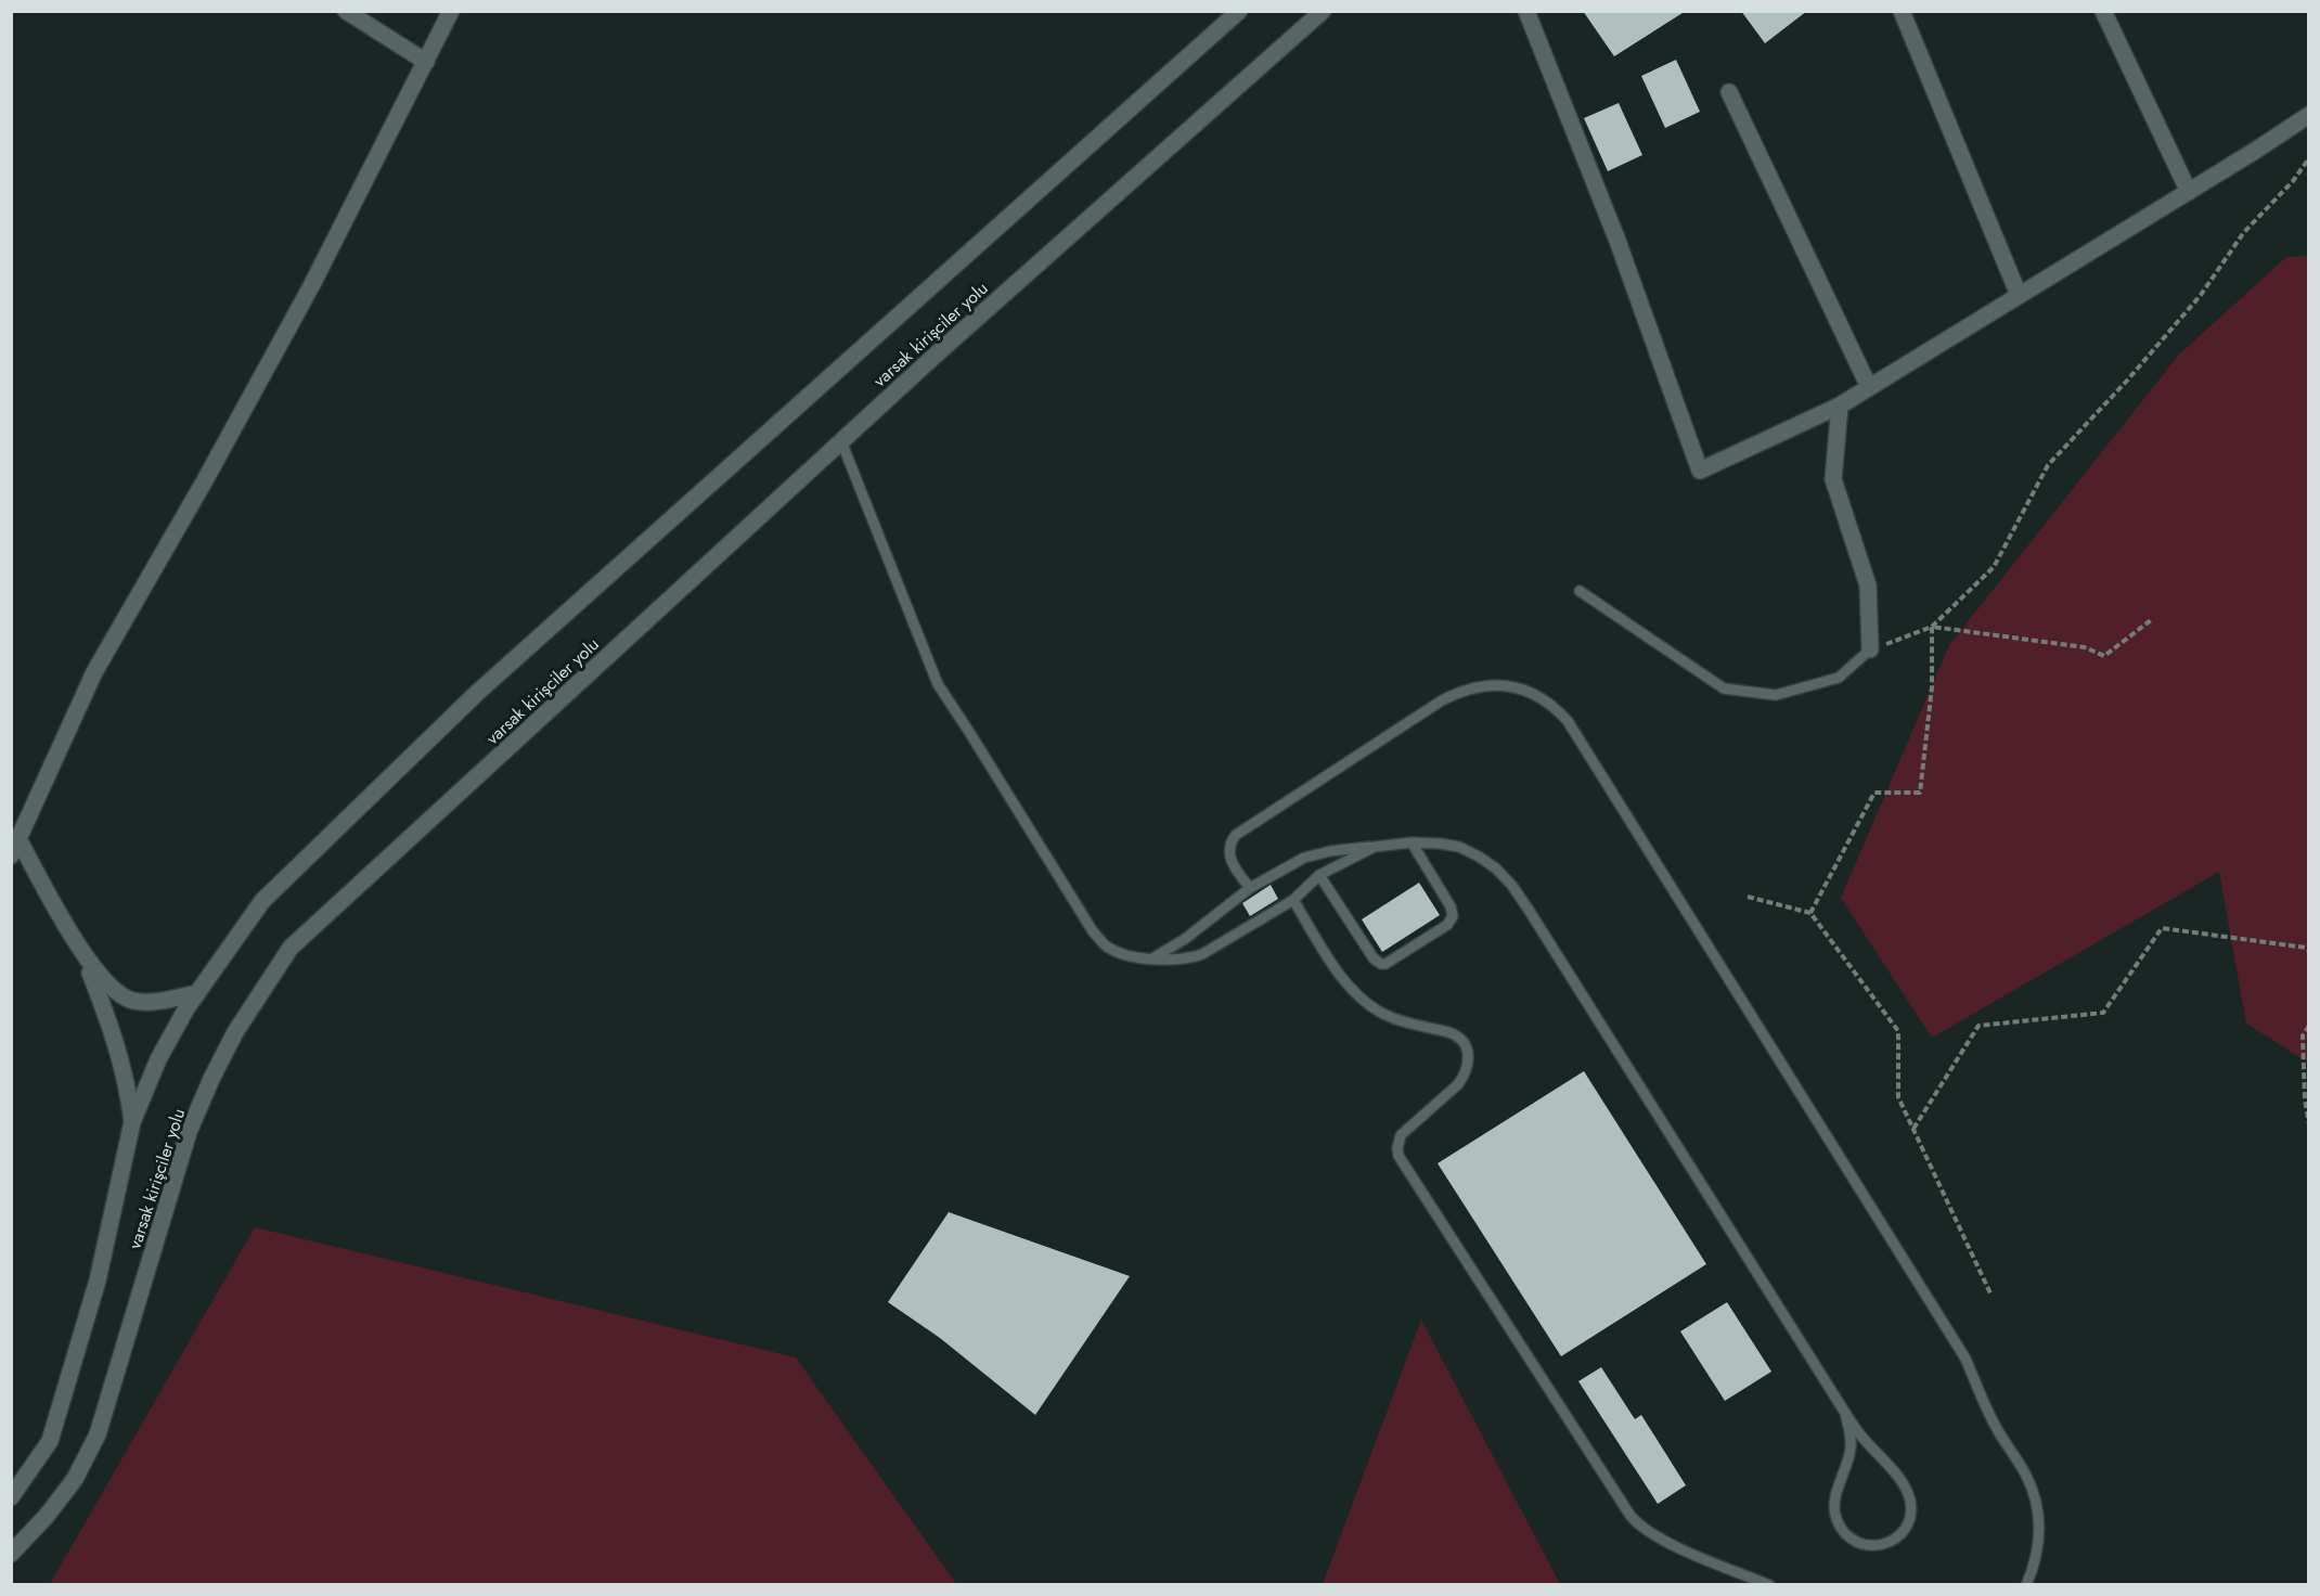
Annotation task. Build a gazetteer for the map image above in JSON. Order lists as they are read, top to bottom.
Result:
{
  "streets": {
    "street": ["varsak kirişciler yolu"]
  }
}
